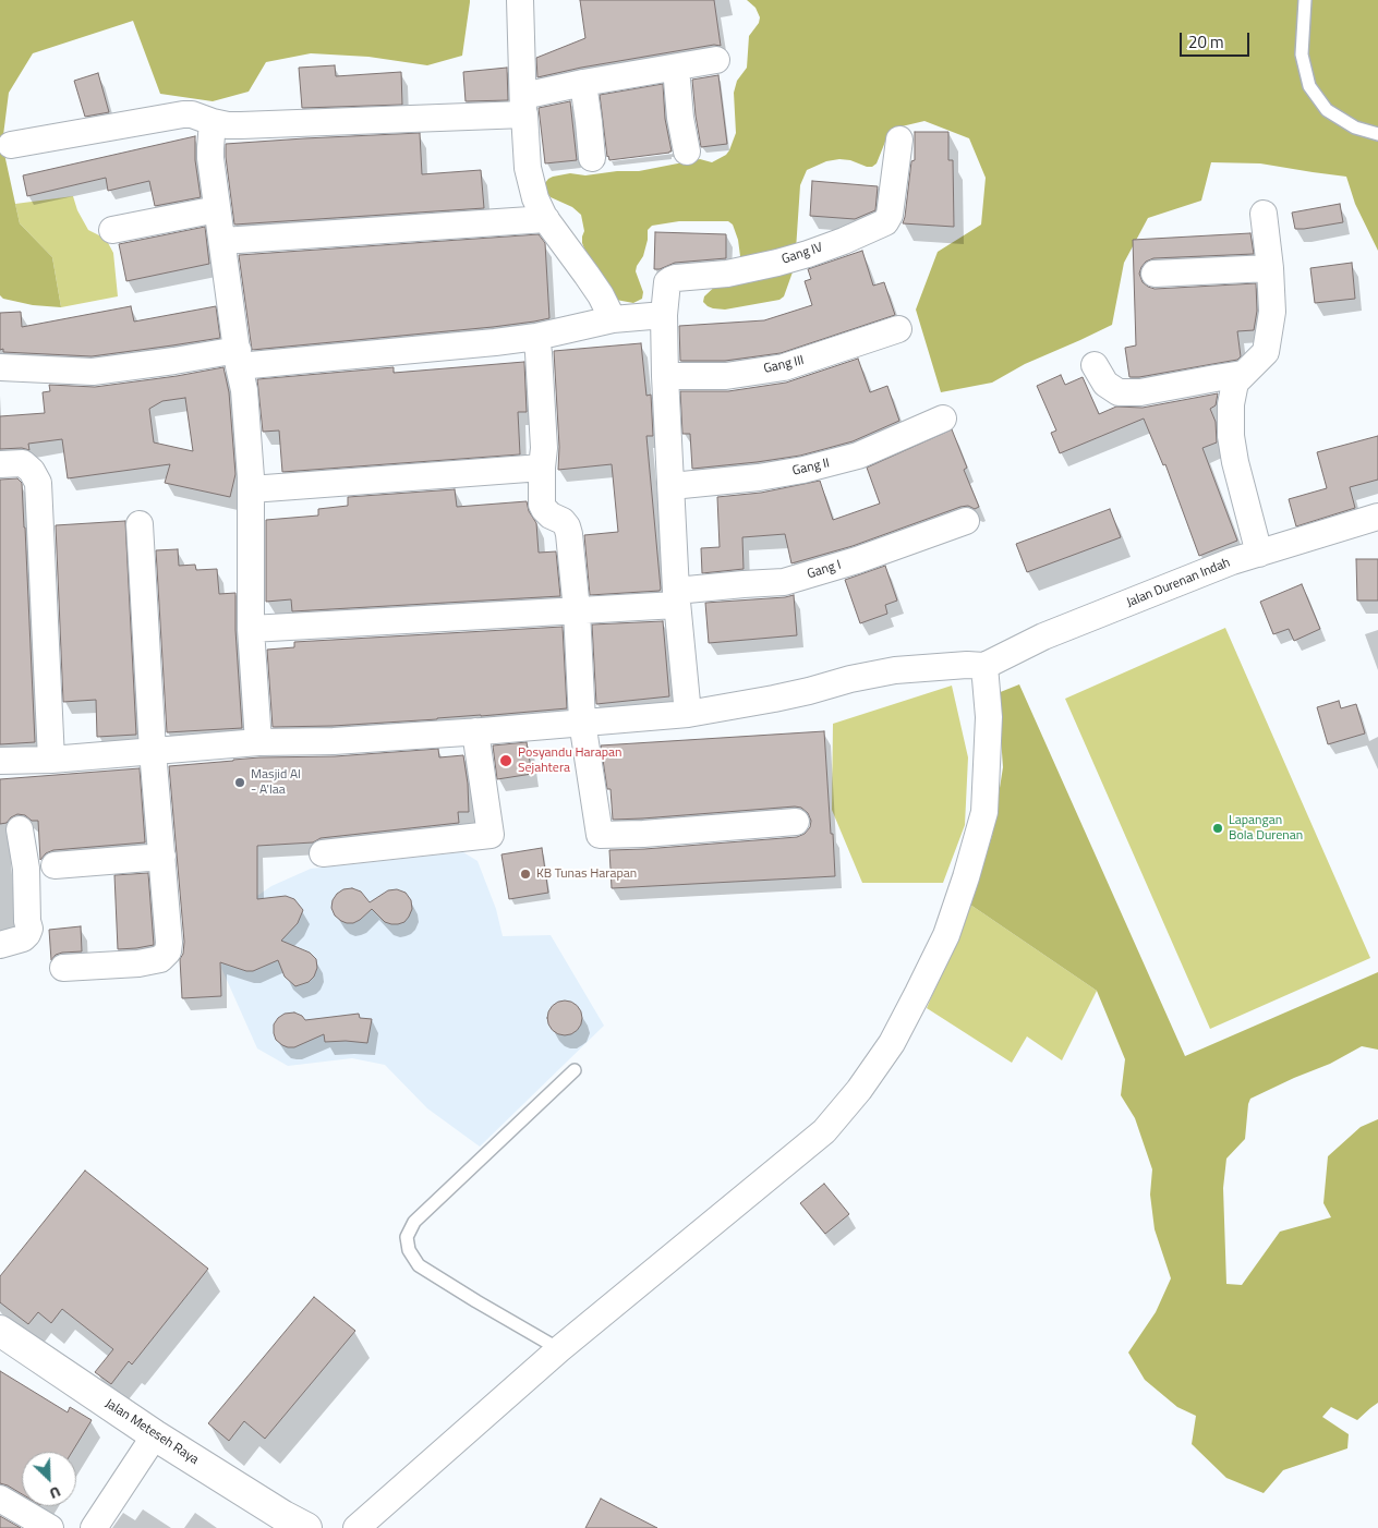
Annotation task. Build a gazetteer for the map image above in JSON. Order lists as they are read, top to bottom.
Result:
{
  "streets": {
    "main road": ["Jalan Meteseh Raya"],
    "street": [
      "Gang IV",
      "Gang III",
      "Gang II",
      "Gang I",
      "Jalan Durenan Indah"
    ]
  },
  "places": [
    "Posyandu Harapan Sejahtera",
    "Masjid Al - A'laa",
    "Lapangan Bola Durenan",
    "KB Tunas Harapan"
  ],
  "scale_bar": "20 m",
  "north": "bottom right"
}
